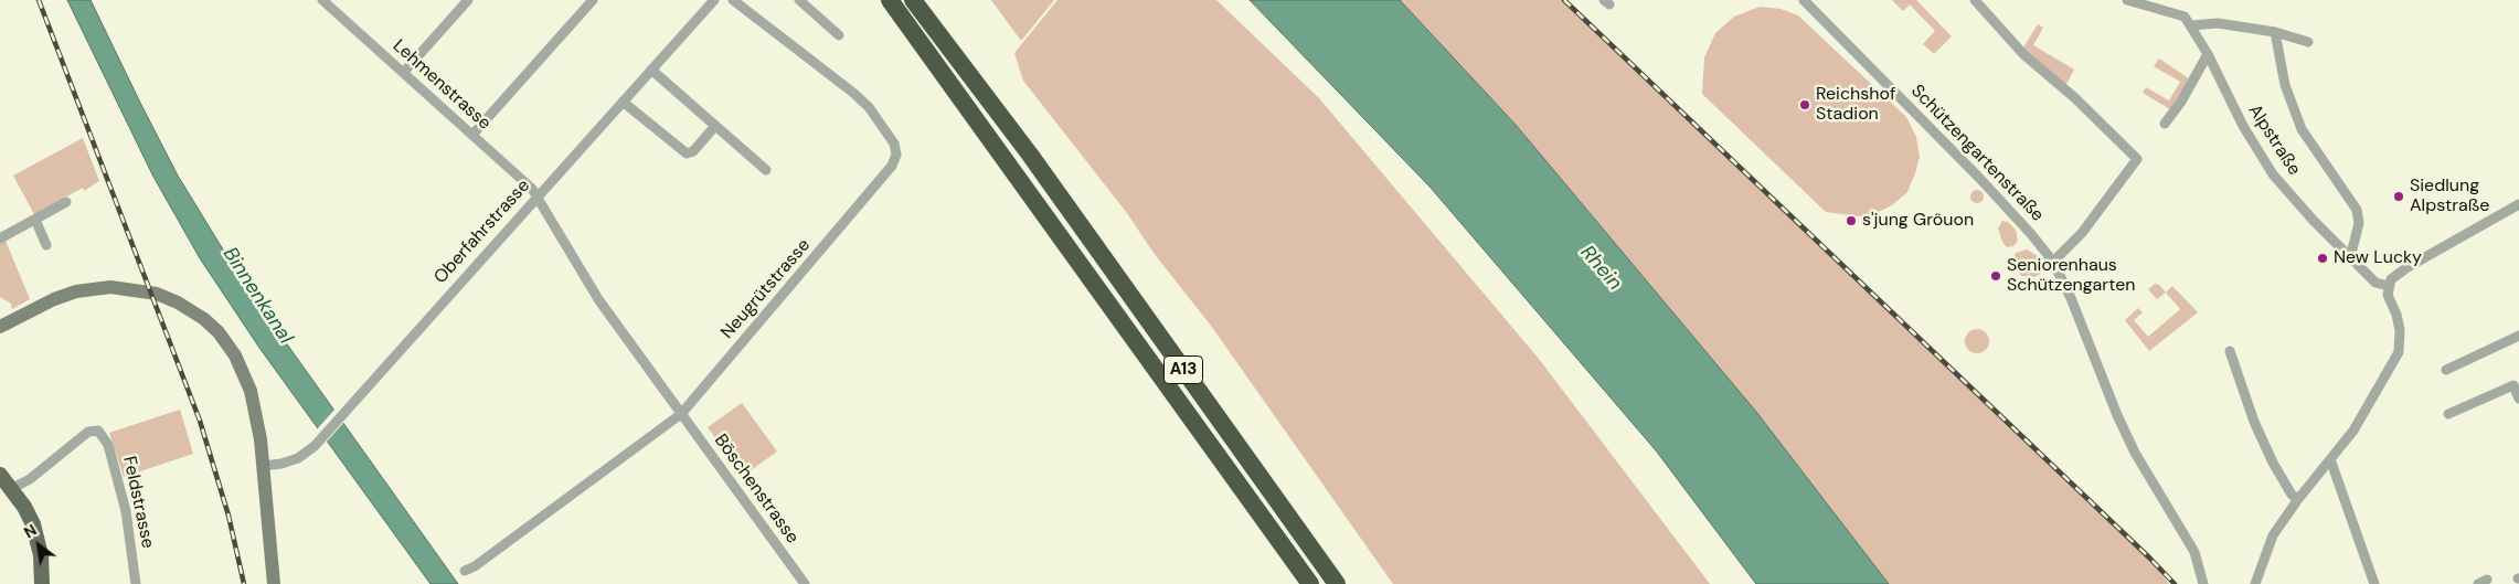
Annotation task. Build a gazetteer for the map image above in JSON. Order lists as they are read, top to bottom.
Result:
{
  "streets": {
    "highway": ["A13"],
    "street": [
      "Lehmenstrasse",
      "Alpstraße",
      "Schützengartenstraße",
      "Oberfahrstrasse",
      "Neugrütstrasse",
      "Böschenstrasse",
      "Feldstrasse"
    ]
  },
  "crossings": [
    ["Lehmenstrasse", "Oberfahrstrasse"],
    ["Lehmenstrasse", "Neugrütstrasse"],
    ["Lehmenstrasse", "Böschenstrasse"],
    ["Neugrütstrasse", "Böschenstrasse"]
  ],
  "water": ["Rhein", "Binnenkanal"],
  "places": [
    "Reichshof Stadion",
    "Siedlung Alpstraße",
    "s'jung Gröuon",
    "New Lucky",
    "Seniorenhaus Schützengarten"
  ],
  "north": "top left"
}
